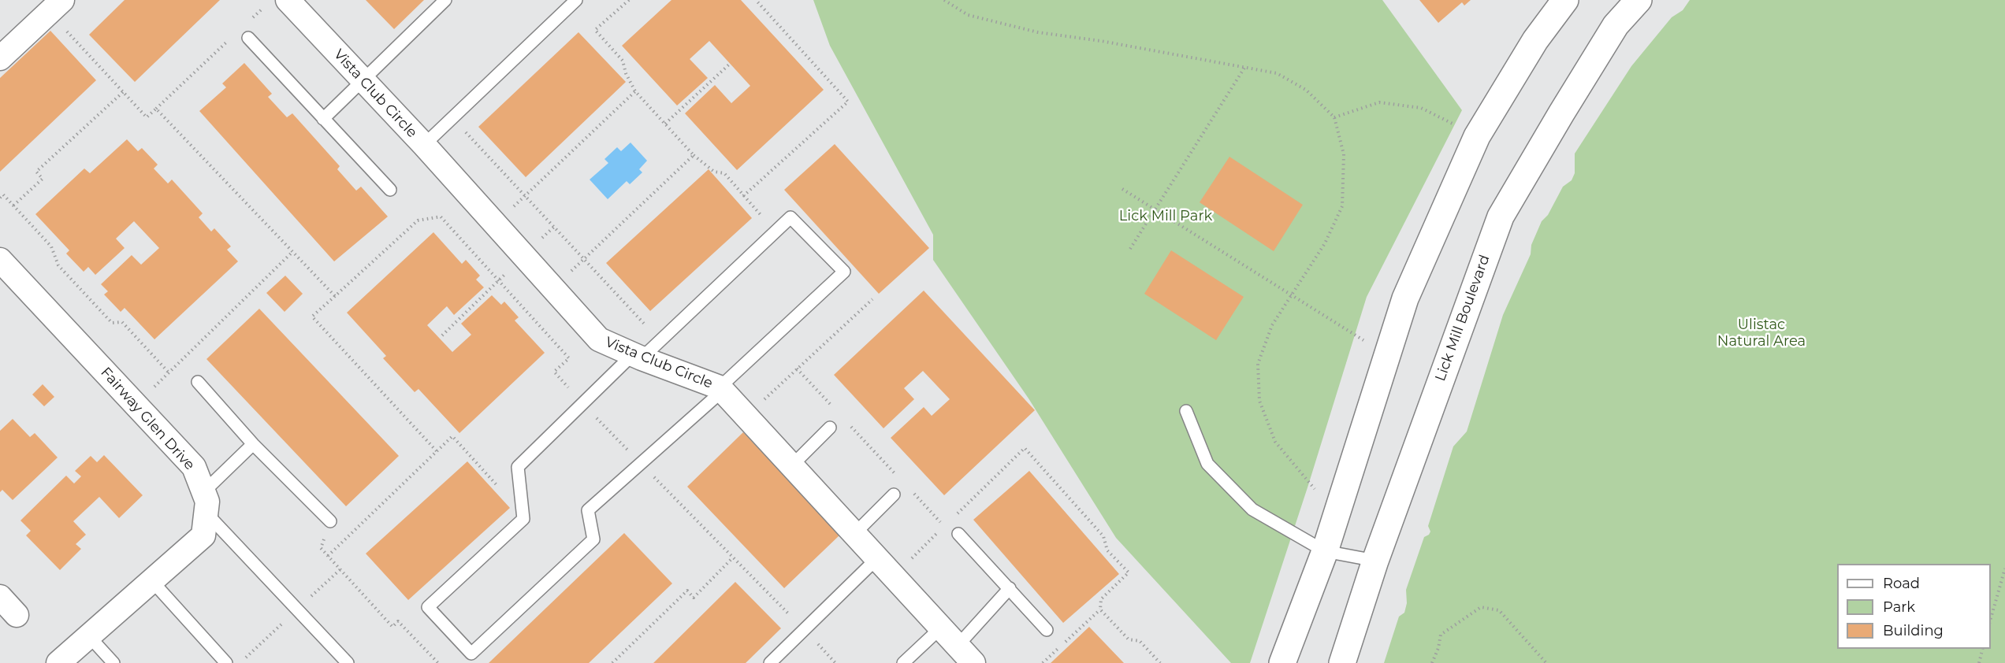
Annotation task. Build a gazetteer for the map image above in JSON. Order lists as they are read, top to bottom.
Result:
{
  "streets": {
    "main road": ["Lick Mill Boulevard"],
    "street": ["Vista Club Circle", "Fairway Glen Drive"]
  },
  "parks": ["Lick Mill Park", "Ulistac Natural Area"],
  "legend": ["Road", "Park", "Building"]
}
